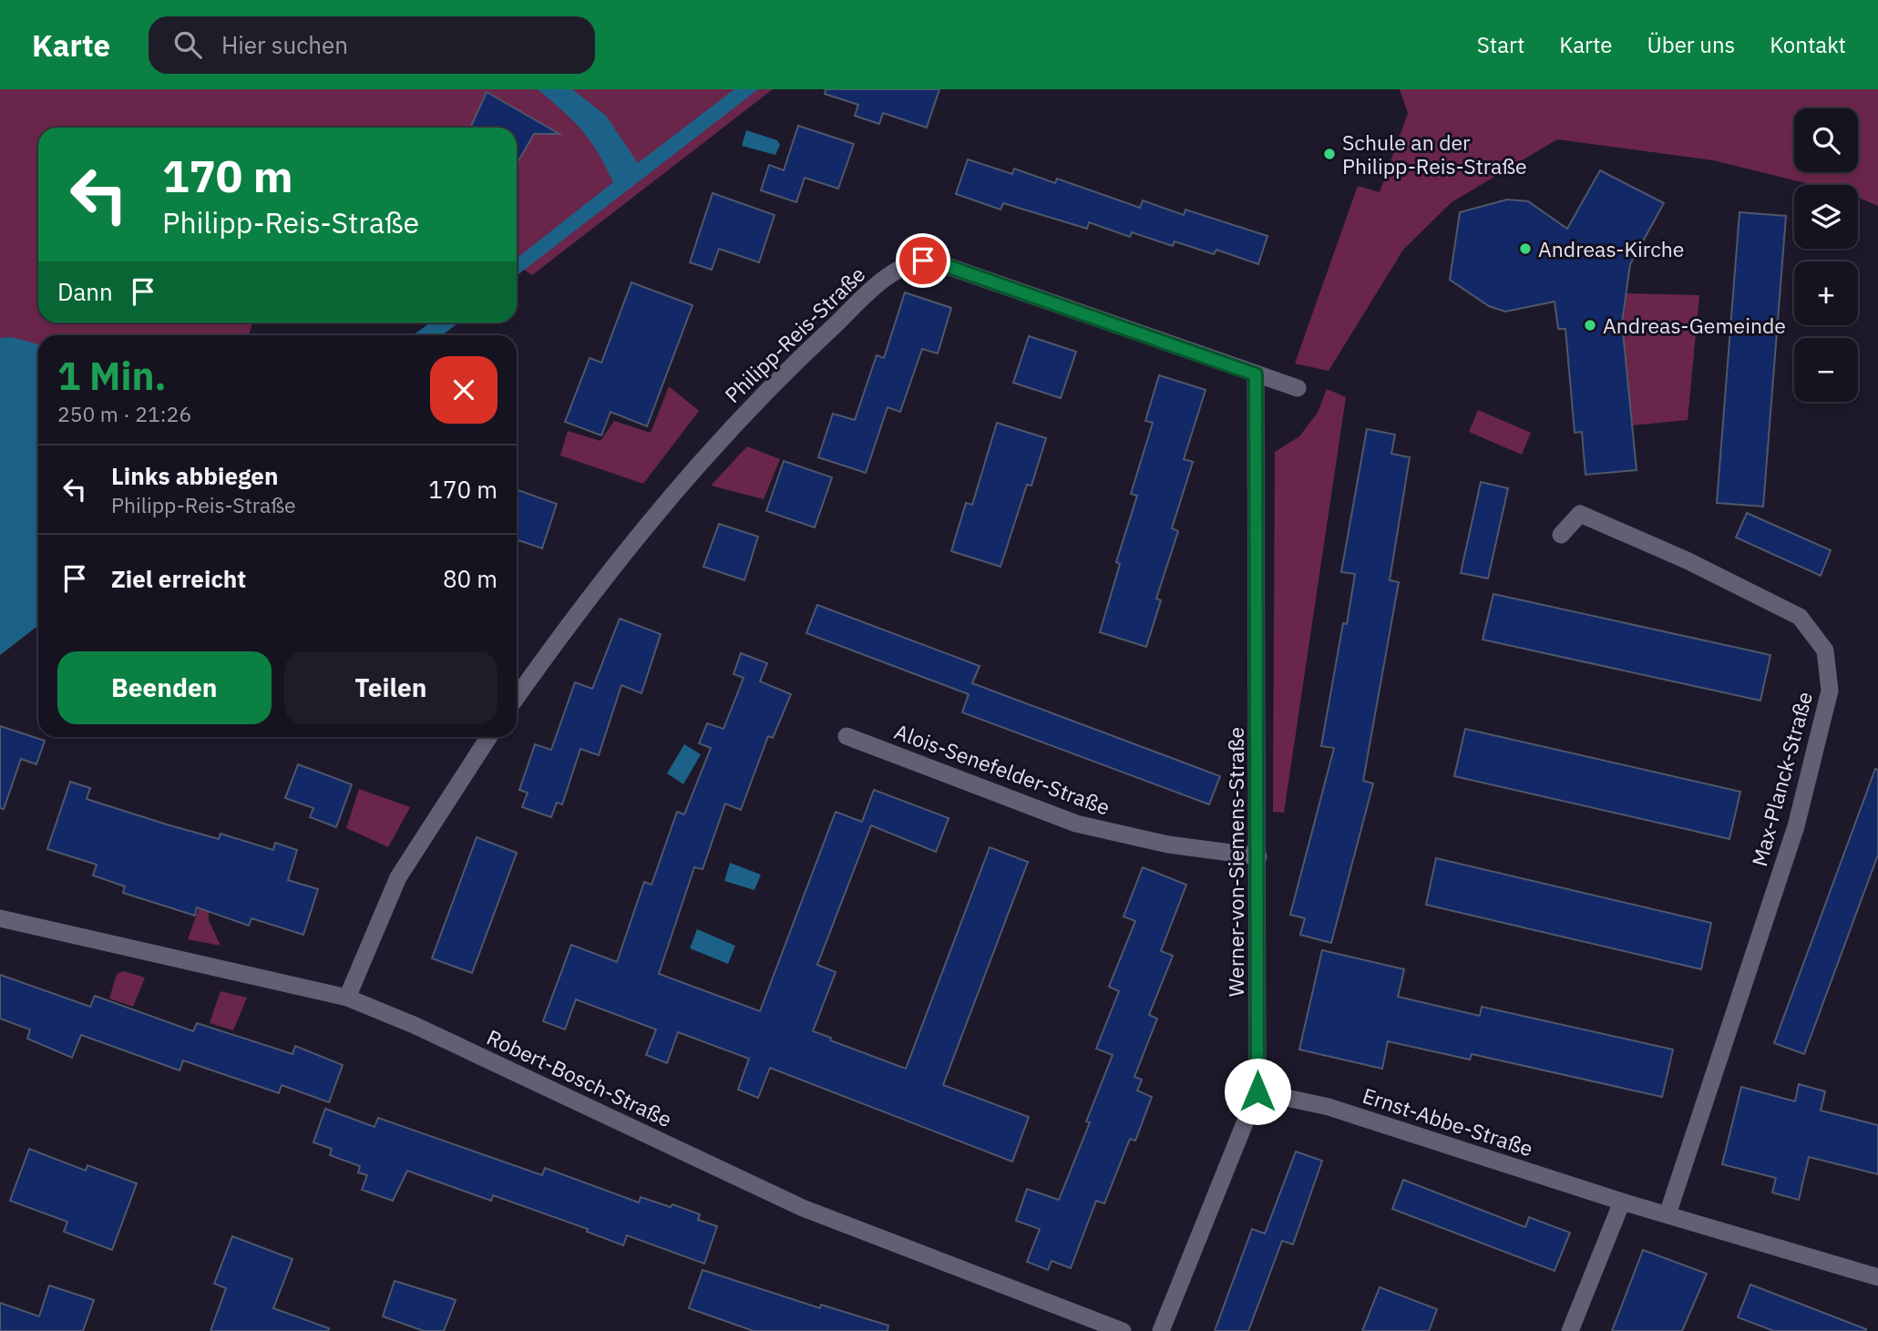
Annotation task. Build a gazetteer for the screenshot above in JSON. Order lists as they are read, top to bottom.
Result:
{
  "streets": {
    "street": [
      "Philipp-Reis-Straße",
      "Alois-Senefelder-Straße",
      "Max-Planck-Straße",
      "Werner-von-Siemens-Straße",
      "Robert-Bosch-Straße",
      "Ernst-Abbe-Straße"
    ]
  },
  "crossings": [
    ["Philipp-Reis-Straße", "Werner-von-Siemens-Straße"],
    ["Alois-Senefelder-Straße", "Werner-von-Siemens-Straße"],
    ["Max-Planck-Straße", "Ernst-Abbe-Straße"],
    ["Werner-von-Siemens-Straße", "Ernst-Abbe-Straße"]
  ],
  "places": ["Schule an der Philipp-Reis-Straße", "Andreas-Kirche", "Andreas-Gemeinde"],
  "page": {
    "header": "Karte",
    "search": "Hier suchen",
    "nav": [
      "Start",
      "Karte",
      "Über uns",
      "Kontakt"
    ],
    "map_buttons": ["+", "−"],
    "turn": ["170 m", "Philipp-Reis-Straße"],
    "then": "Dann",
    "heading": ["1 Min.", "250 m · 21:26"],
    "list": [
      {
        "name": "Links abbiegen",
        "note": "Philipp-Reis-Straße",
        "value": "170 m"
      },
      {
        "name": "Ziel erreicht",
        "value": "80 m"
      }
    ],
    "buttons": ["Beenden", "Teilen"]
  }
}
